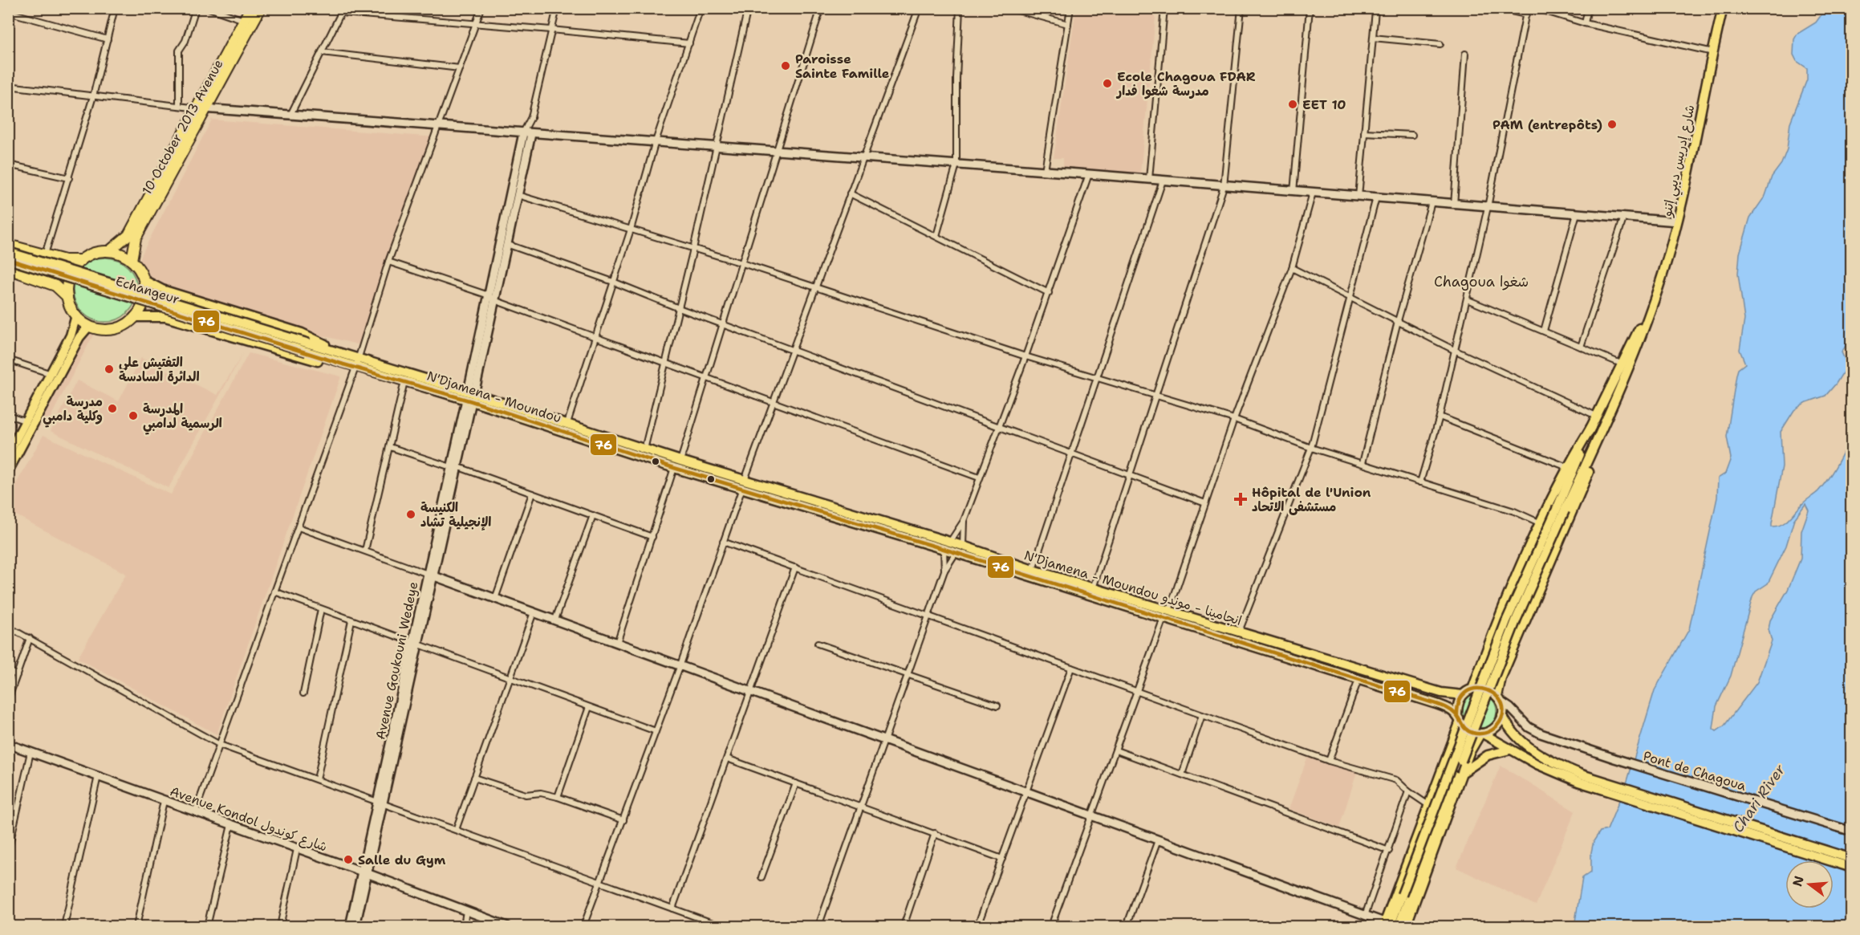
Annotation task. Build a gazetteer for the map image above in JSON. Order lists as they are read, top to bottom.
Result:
{
  "streets": {
    "highway": ["10 October 2013 Avenue"],
    "main road": [
      "شارع إدريس ديبي إتنو",
      "Echangeur",
      "N'Djamena - Moundou",
      "N'Djamena - Moundou انجامينا - موندو"
    ],
    "street": ["Avenue Goukouni Wedeye", "Pont de Chagoua", "Avenue Kondol شارع كوندول"]
  },
  "crossings": [
    ["Echangeur", "N'Djamena - Moundou"],
    ["N'Djamena - Moundou", "N'Djamena - Moundou انجامينا - موندو"],
    ["N'Djamena - Moundou", "Avenue Goukouni Wedeye"],
    ["N'Djamena - Moundou انجامينا - موندو", "Pont de Chagoua"],
    ["Avenue Goukouni Wedeye", "Avenue Kondol شارع كوندول"]
  ],
  "districts": ["Chagoua شغوا"],
  "water": ["Chari River"],
  "places": {
    "other": [
      "Paroisse Sainte Famille",
      "Ecole Chagoua FDAR مدرسة شغوا فدار",
      "EET 10",
      "PAM (entrepôts)",
      "التفتيش على الدائرة السادسة",
      "مدرسة وكلية دامبي",
      "المدرسة الرسمية لدامبي",
      "الكنيسة الإنجيلية تشاد",
      "Salle du Gym"
    ],
    "health": ["Hôpital de l'Union مستشفى الاتحاد"]
  },
  "lines": ["transit line 76"],
  "north": "left"
}
